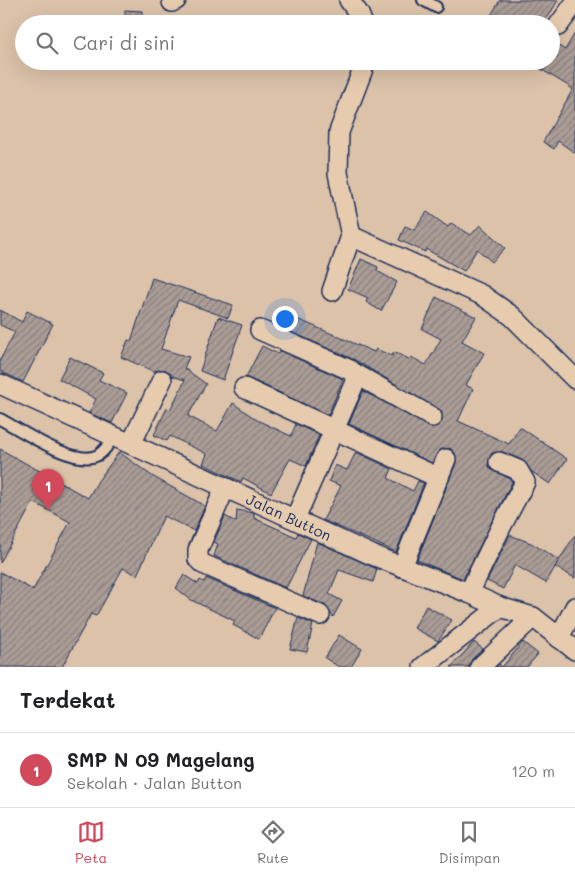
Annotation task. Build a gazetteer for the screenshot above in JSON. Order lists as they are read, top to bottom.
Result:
{
  "streets": {
    "street": ["Jalan Button"]
  },
  "page": {
    "search": "Cari di sini",
    "pins": "1",
    "heading": "Terdekat",
    "list": [
      {
        "mark": "1",
        "name": "SMP N 09 Magelang",
        "note": "Sekolah · Jalan Button",
        "value": "120 m"
      }
    ],
    "nav": ["Peta", "Rute", "Disimpan"]
  }
}
